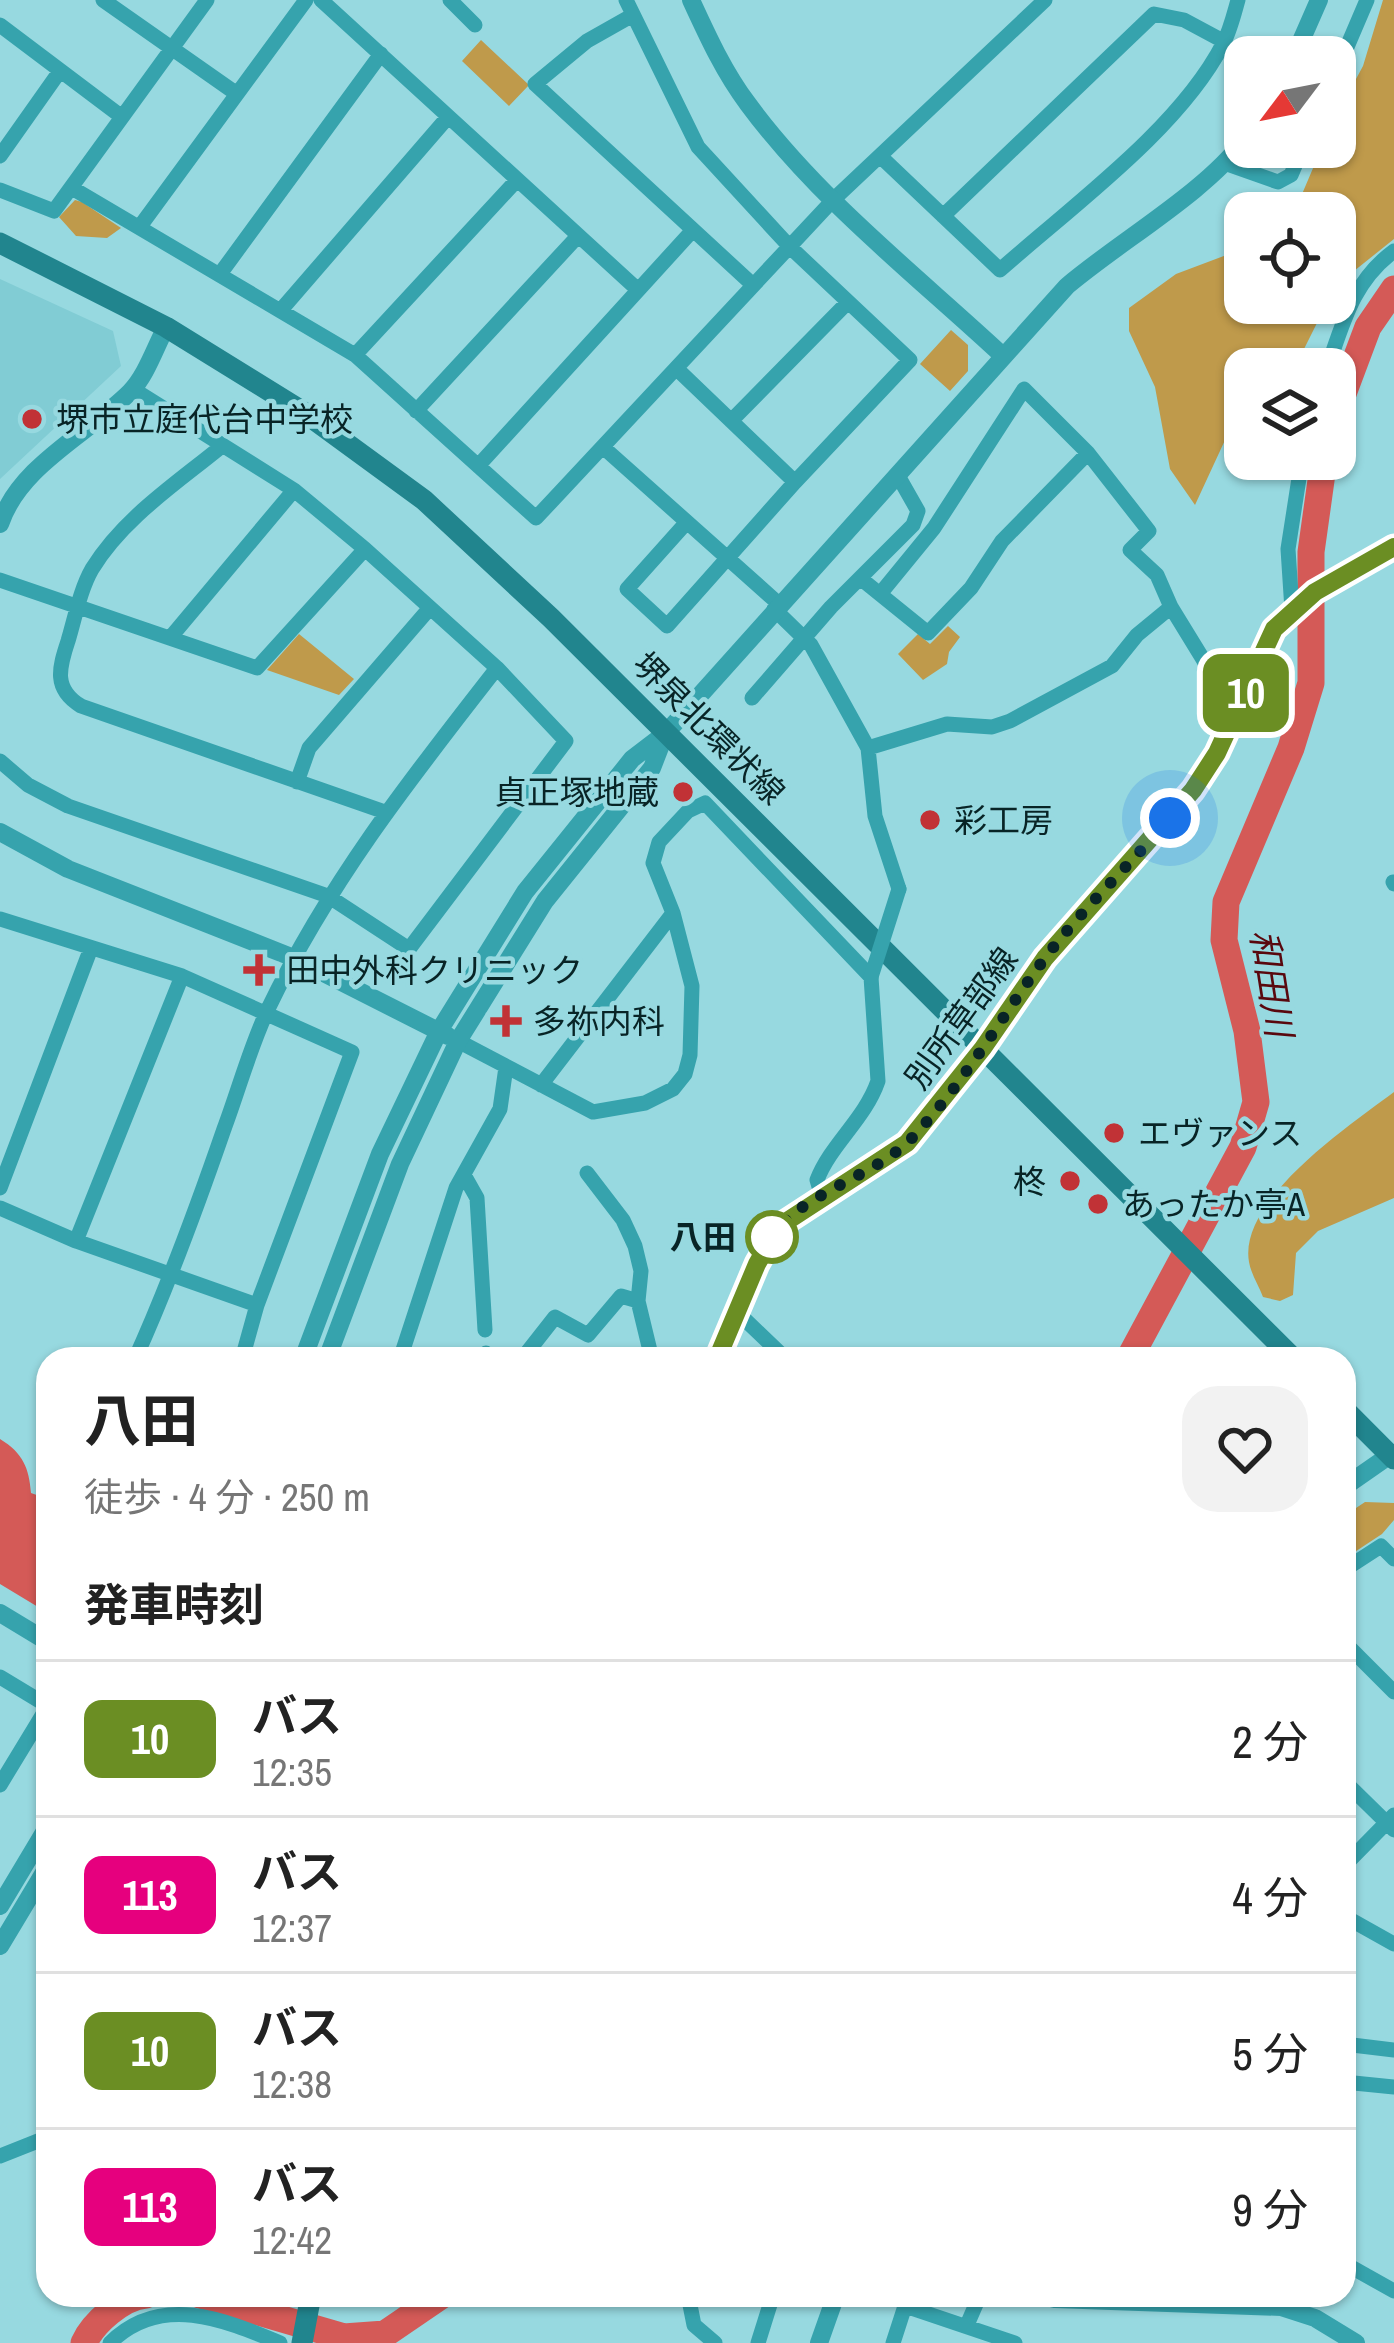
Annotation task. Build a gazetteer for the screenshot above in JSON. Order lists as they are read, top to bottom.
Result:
{
  "streets": {
    "main road": ["堺泉北環状線", "別所草部線"]
  },
  "crossings": [
    ["堺泉北環状線", "別所草部線"]
  ],
  "water": ["和田川"],
  "places": {
    "other": [
      "堺市立庭代台中学校",
      "貞正塚地蔵",
      "彩工房",
      "エヴァンス",
      "柊",
      "あったか亭A",
      "八田"
    ],
    "health": ["田中外科クリニック", "多祢内科"]
  },
  "lines": ["bus line 10"],
  "north": "bottom left",
  "page": {
    "on_map": "10",
    "heading": [
      ["八田", "徒歩 · 4 分 · 250 m"],
      "発車時刻"
    ],
    "list": [
      {
        "mark": "10",
        "name": "バス",
        "note": "12:35",
        "value": "2 分"
      },
      {
        "mark": "113",
        "name": "バス",
        "note": "12:37",
        "value": "4 分"
      },
      {
        "mark": "10",
        "name": "バス",
        "note": "12:38",
        "value": "5 分"
      },
      {
        "mark": "113",
        "name": "バス",
        "note": "12:42",
        "value": "9 分"
      }
    ]
  }
}
